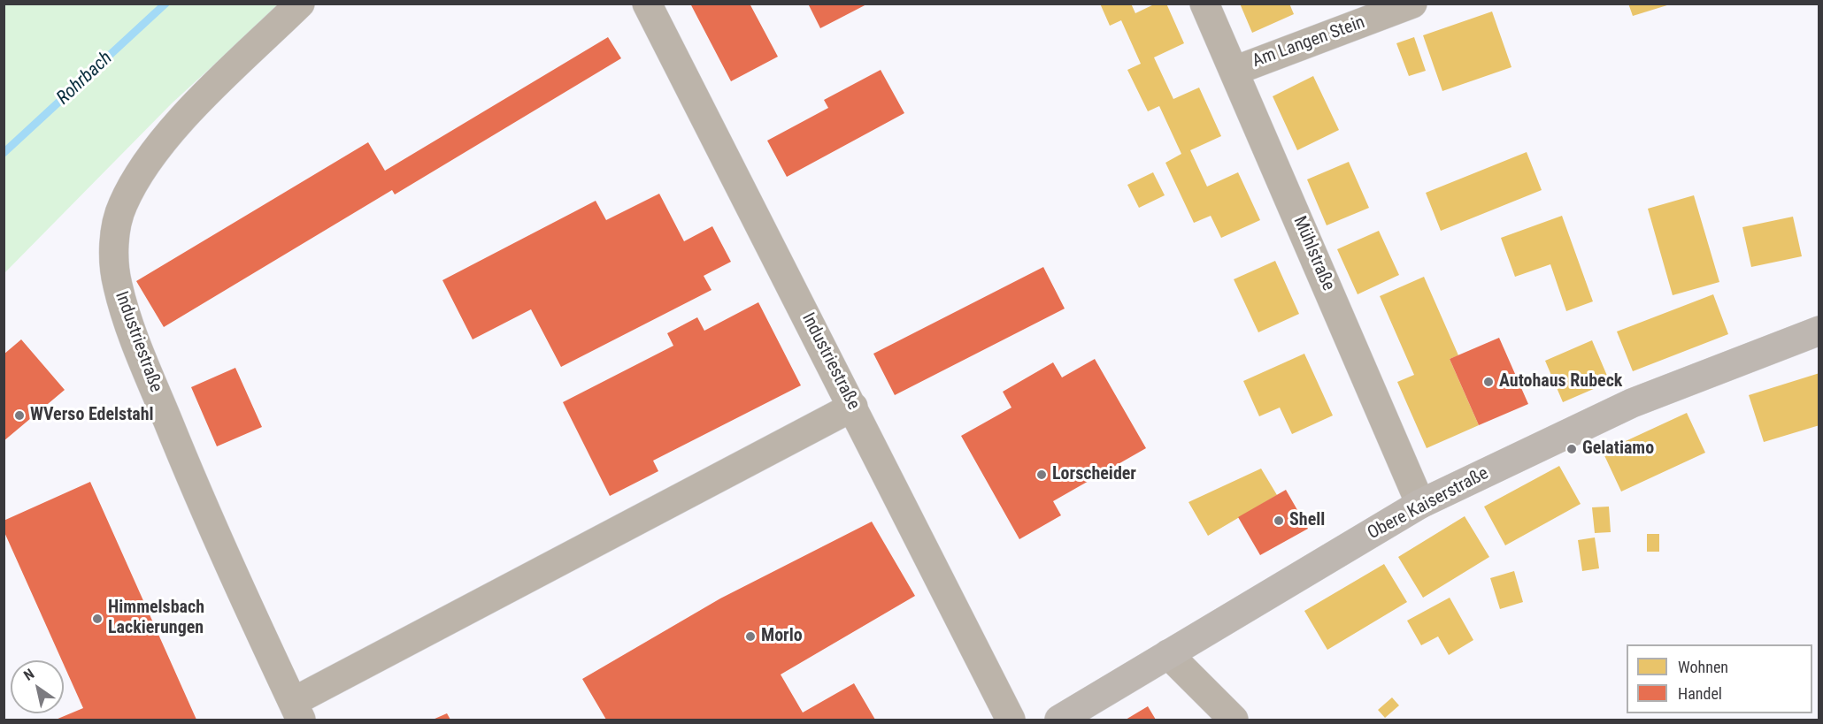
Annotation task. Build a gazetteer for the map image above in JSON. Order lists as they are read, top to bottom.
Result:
{
  "streets": {
    "main road": ["Obere Kaiserstraße"],
    "street": ["Am Langen Stein", "Mühlstraße", "Industriestraße"]
  },
  "crossings": [
    ["Am Langen Stein", "Mühlstraße"],
    ["Mühlstraße", "Obere Kaiserstraße"]
  ],
  "water": ["Rohrbach"],
  "places": [
    "Autohaus Rubeck",
    "WVerso Edelstahl",
    "Gelatiamo",
    "Lorscheider",
    "Shell",
    "Himmelsbach Lackierungen",
    "Morlo"
  ],
  "legend": ["Wohnen", "Handel"],
  "north": "top left"
}
